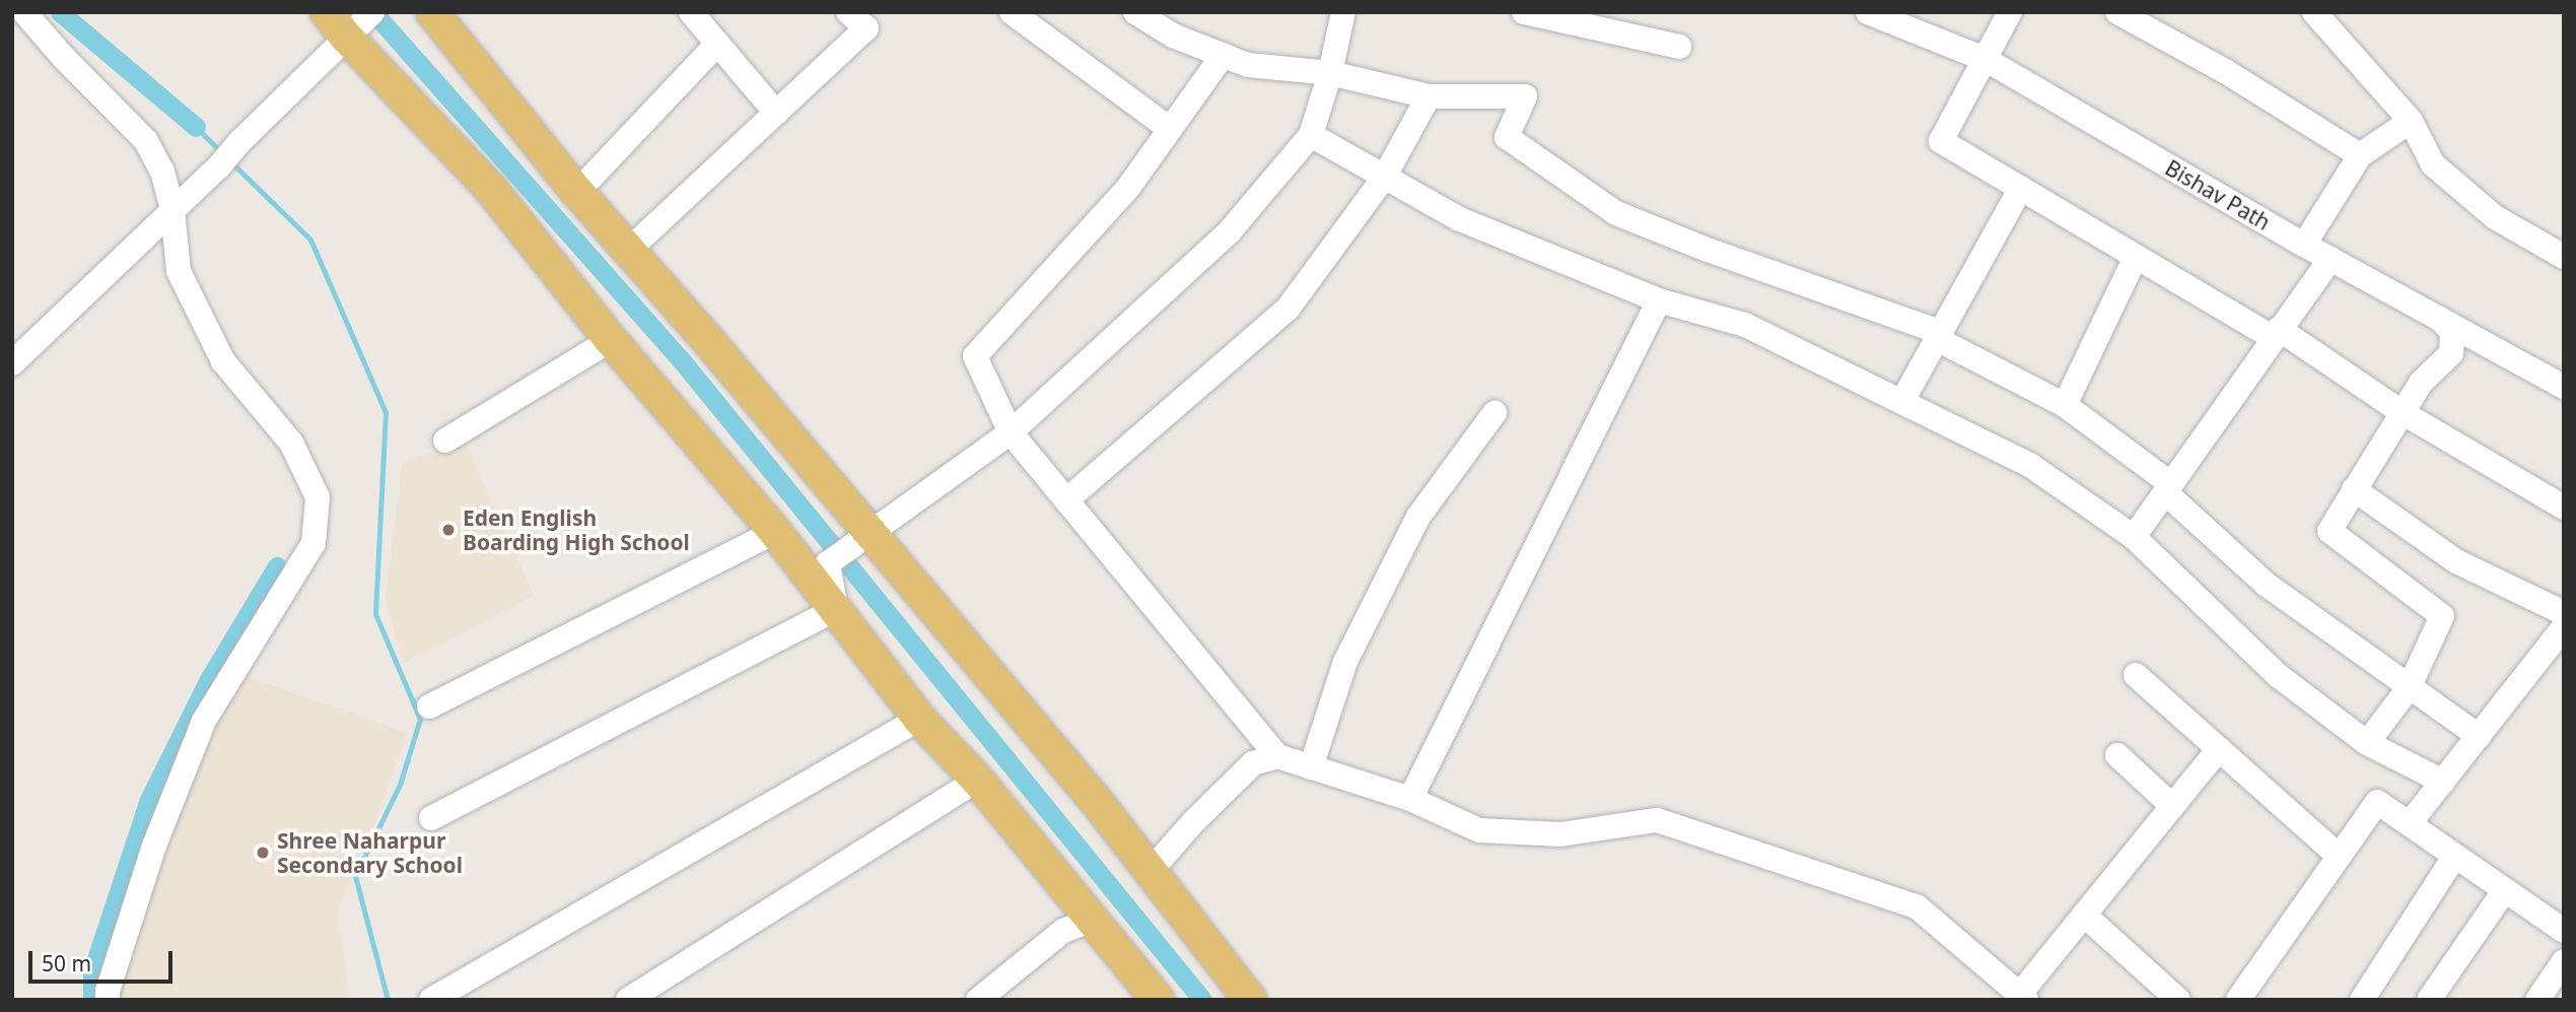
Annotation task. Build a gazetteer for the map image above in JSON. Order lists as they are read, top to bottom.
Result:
{
  "streets": {
    "street": ["Bishav Path"]
  },
  "places": ["Eden English Boarding High School", "Shree Naharpur Secondary School"],
  "scale_bar": "50 m"
}
